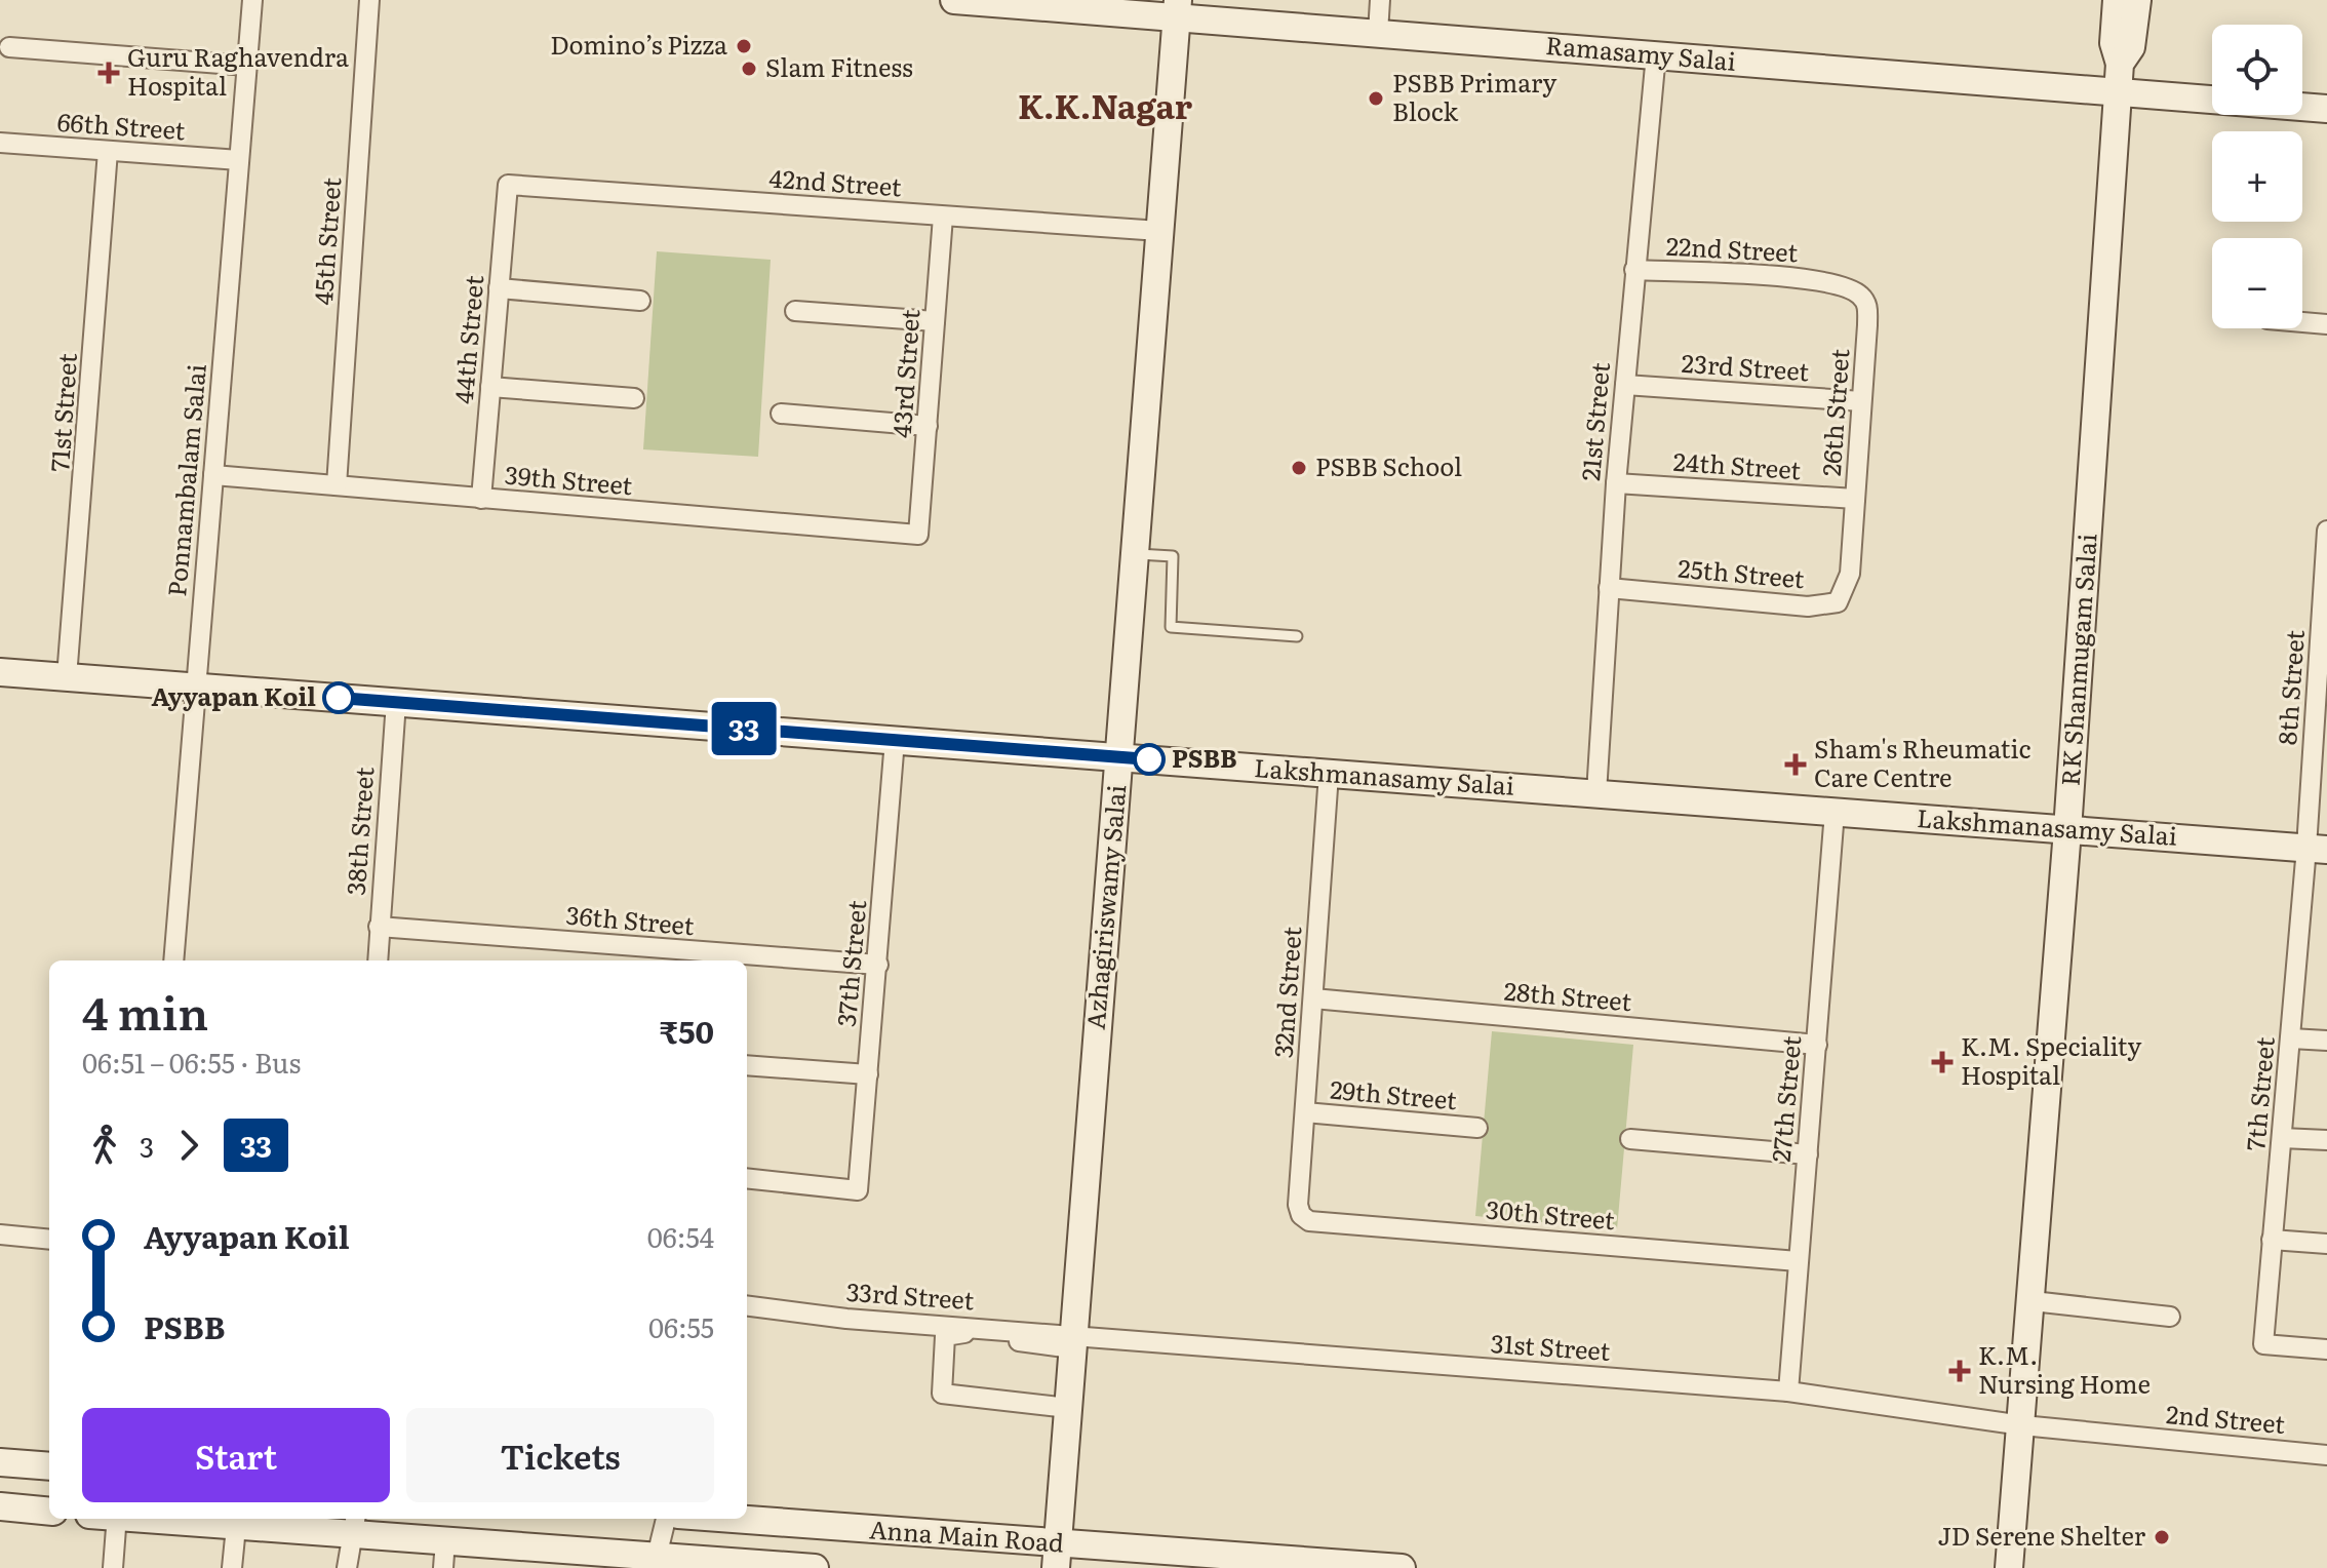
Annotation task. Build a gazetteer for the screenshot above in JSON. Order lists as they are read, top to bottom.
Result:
{
  "streets": {
    "street": [
      "Ramasamy Salai",
      "66th Street",
      "42nd Street",
      "45th Street",
      "22nd Street",
      "44th Street",
      "23rd Street",
      "43rd Street",
      "71st Street",
      "26th Street",
      "21st Street",
      "24th Street",
      "Ponnambalam Salai",
      "39th Street",
      "25th Street",
      "RK Shanmugam Salai",
      "8th Street",
      "Lakshmanasamy Salai",
      "38th Street",
      "Azhagiriswamy Salai",
      "36th Street",
      "37th Street",
      "32nd Street",
      "28th Street",
      "7th Street",
      "29th Street",
      "27th Street",
      "30th Street",
      "33rd Street",
      "31st Street",
      "2nd Street",
      "Anna Main Road"
    ]
  },
  "crossings": [
    ["Ramasamy Salai", "21st Street"],
    ["Ramasamy Salai", "RK Shanmugam Salai"],
    ["Ramasamy Salai", "Azhagiriswamy Salai"],
    ["66th Street", "71st Street"],
    ["66th Street", "Ponnambalam Salai"],
    ["42nd Street", "44th Street"],
    ["42nd Street", "43rd Street"],
    ["42nd Street", "Azhagiriswamy Salai"],
    ["45th Street", "39th Street"],
    ["22nd Street", "26th Street"],
    ["22nd Street", "21st Street"],
    ["44th Street", "39th Street"],
    ["23rd Street", "26th Street"],
    ["23rd Street", "21st Street"],
    ["43rd Street", "39th Street"],
    ["71st Street", "Lakshmanasamy Salai"],
    ["26th Street", "24th Street"],
    ["26th Street", "25th Street"],
    ["21st Street", "24th Street"],
    ["21st Street", "25th Street"],
    ["21st Street", "Lakshmanasamy Salai"],
    ["Ponnambalam Salai", "39th Street"],
    ["Ponnambalam Salai", "Lakshmanasamy Salai"],
    ["RK Shanmugam Salai", "Lakshmanasamy Salai"],
    ["RK Shanmugam Salai", "31st Street"],
    ["RK Shanmugam Salai", "2nd Street"],
    ["8th Street", "Lakshmanasamy Salai"],
    ["8th Street", "7th Street"],
    ["Lakshmanasamy Salai", "38th Street"],
    ["Lakshmanasamy Salai", "Azhagiriswamy Salai"],
    ["Lakshmanasamy Salai", "37th Street"],
    ["Lakshmanasamy Salai", "32nd Street"],
    ["Lakshmanasamy Salai", "7th Street"],
    ["Lakshmanasamy Salai", "27th Street"],
    ["38th Street", "36th Street"],
    ["Azhagiriswamy Salai", "33rd Street"],
    ["Azhagiriswamy Salai", "31st Street"],
    ["Azhagiriswamy Salai", "Anna Main Road"],
    ["36th Street", "37th Street"],
    ["32nd Street", "28th Street"],
    ["32nd Street", "29th Street"],
    ["32nd Street", "30th Street"],
    ["28th Street", "27th Street"],
    ["27th Street", "30th Street"],
    ["27th Street", "31st Street"],
    ["33rd Street", "31st Street"],
    ["31st Street", "2nd Street"]
  ],
  "districts": ["K.K.Nagar"],
  "places": {
    "other": [
      "Domino’s Pizza",
      "Slam Fitness",
      "PSBB Primary Block",
      "PSBB School",
      "Ayyapan Koil",
      "PSBB",
      "JD Serene Shelter"
    ],
    "health": [
      "Guru Raghavendra Hospital",
      "Sham's Rheumatic Care Centre",
      "K.M. Speciality Hospital",
      "K.M. Nursing Home"
    ]
  },
  "lines": ["bus line 33"],
  "page": {
    "on_map": "33",
    "map_buttons": ["+", "−"],
    "heading": ["4 min", "06:51 – 06:55 · Bus", "₹50"],
    "legs": ["3", "33"],
    "list": [
      {
        "name": "Ayyapan Koil",
        "value": "06:54"
      },
      {
        "name": "PSBB",
        "value": "06:55"
      }
    ],
    "buttons": ["Start", "Tickets"]
  }
}
